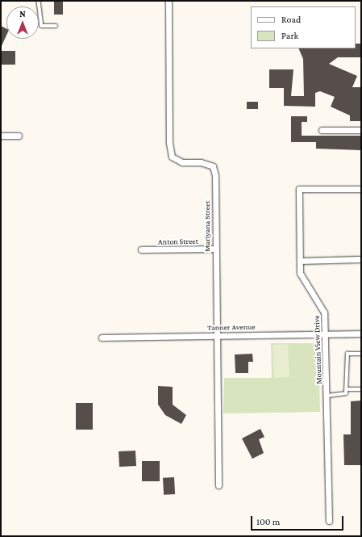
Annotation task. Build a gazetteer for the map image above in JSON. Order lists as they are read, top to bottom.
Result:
{
  "streets": {
    "street": [
      "Mariyana Street",
      "Anton Street",
      "Tanner Avenue",
      "Mountain View Drive"
    ]
  },
  "crossings": [
    ["Mariyana Street", "Anton Street"],
    ["Mariyana Street", "Tanner Avenue"],
    ["Tanner Avenue", "Mountain View Drive"]
  ],
  "legend": ["Road", "Park"],
  "scale_bar": "100 m",
  "north": "top"
}
